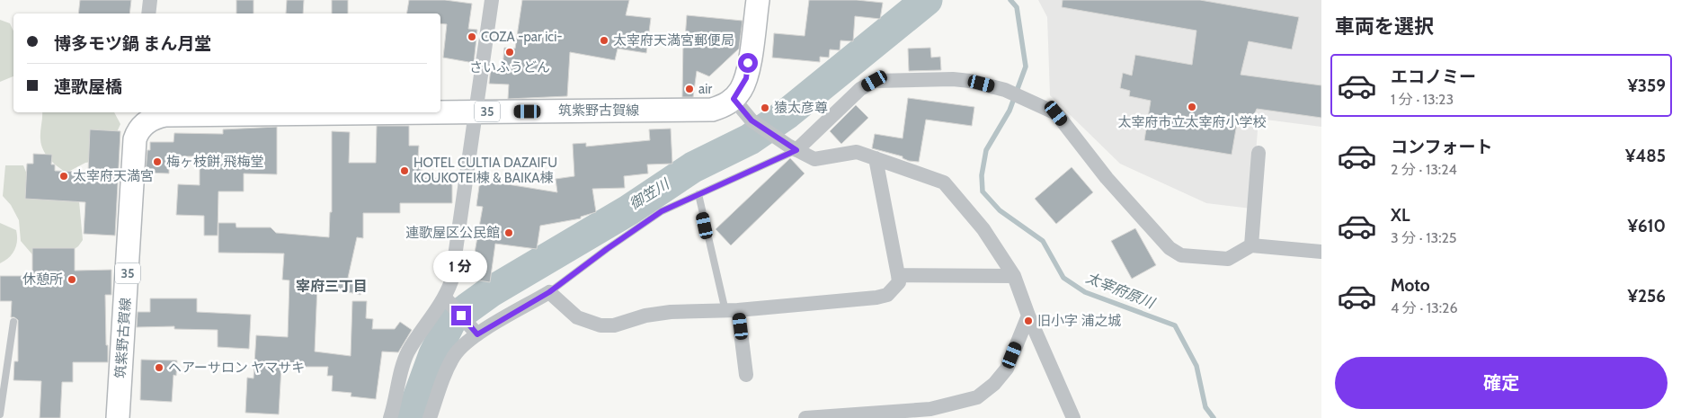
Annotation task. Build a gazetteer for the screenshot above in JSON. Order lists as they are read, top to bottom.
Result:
{
  "streets": {
    "main road": ["筑紫野古賀線", "35"]
  },
  "districts": ["宰府三丁目"],
  "water": ["御笠川", "太宰府原川"],
  "places": [
    "COZA -par ici-",
    "太宰府天満宮郵便局",
    "さいふうどん",
    "air",
    "太宰府市立太宰府小学校",
    "猿太彦尊",
    "梅ヶ枝餅 飛梅堂",
    "HOTEL CULTIA DAZAIFU KOUKOTEI棟 & BAIKA棟",
    "太宰府天満宮",
    "連歌屋区公民館",
    "休憩所",
    "旧小字 浦之城",
    "ヘアーサロン ヤマサキ"
  ],
  "page": {
    "heading": "車両を選択",
    "banner": ["博多モツ鍋 まん月堂", "連歌屋橋"],
    "list": [
      {
        "name": "エコノミー",
        "note": "1 分 · 13:23",
        "value": "¥359"
      },
      {
        "name": "コンフォート",
        "note": "2 分 · 13:24",
        "value": "¥485"
      },
      {
        "name": "XL",
        "note": "3 分 · 13:25",
        "value": "¥610"
      },
      {
        "name": "Moto",
        "note": "4 分 · 13:26",
        "value": "¥256"
      }
    ],
    "bubble": "1 分",
    "buttons": "確定"
  }
}
